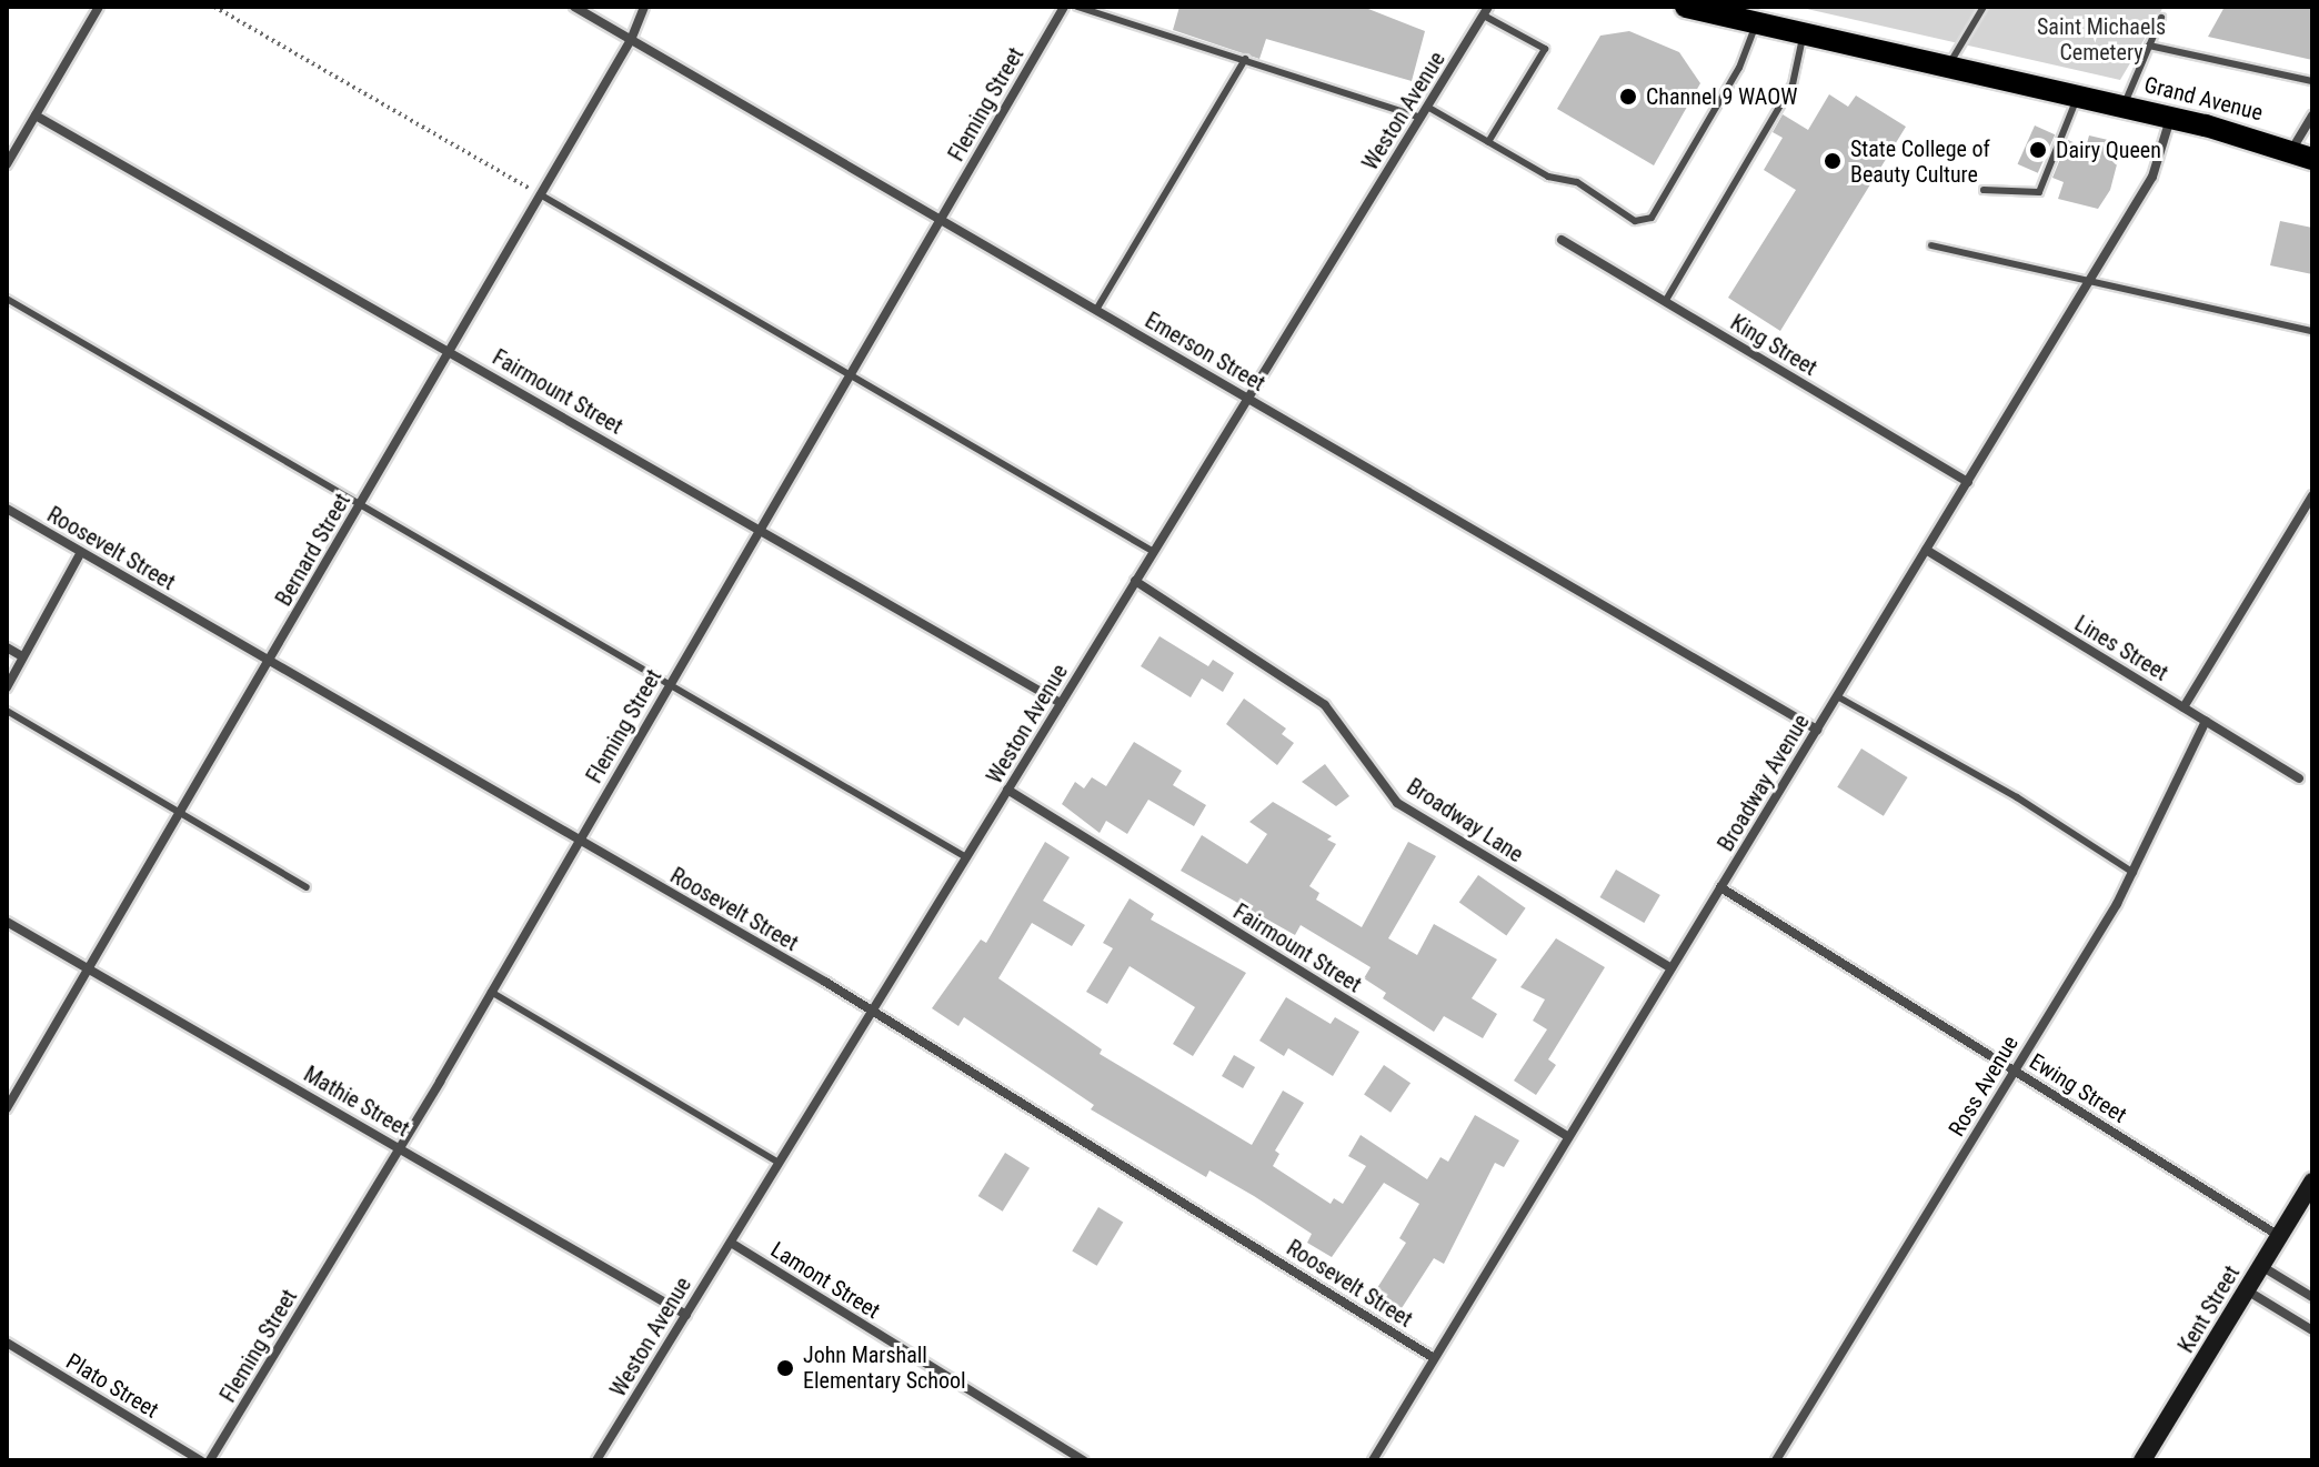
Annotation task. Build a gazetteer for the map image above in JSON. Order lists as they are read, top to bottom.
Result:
{
  "streets": {
    "main road": ["Grand Avenue"],
    "street": [
      "Fleming Street",
      "Weston Avenue",
      "King Street",
      "Emerson Street",
      "Fairmount Street",
      "Roosevelt Street",
      "Bernard Street",
      "Lines Street",
      "Broadway Avenue",
      "Broadway Lane",
      "Ross Avenue",
      "Ewing Street",
      "Mathie Street",
      "Lamont Street",
      "Kent Street",
      "Plato Street"
    ]
  },
  "crossings": [
    ["Grand Avenue", "Broadway Avenue"],
    ["Fleming Street", "Emerson Street"],
    ["Fleming Street", "Fairmount Street"],
    ["Fleming Street", "Roosevelt Street"],
    ["Fleming Street", "Mathie Street"],
    ["Weston Avenue", "Emerson Street"],
    ["Weston Avenue", "Fairmount Street"],
    ["Weston Avenue", "Roosevelt Street"],
    ["Weston Avenue", "Broadway Lane"],
    ["Weston Avenue", "Mathie Street"],
    ["Weston Avenue", "Lamont Street"],
    ["King Street", "Broadway Avenue"],
    ["Emerson Street", "Bernard Street"],
    ["Emerson Street", "Broadway Avenue"],
    ["Fairmount Street", "Bernard Street"],
    ["Fairmount Street", "Broadway Avenue"],
    ["Roosevelt Street", "Bernard Street"],
    ["Roosevelt Street", "Broadway Avenue"],
    ["Bernard Street", "Mathie Street"],
    ["Lines Street", "Broadway Avenue"],
    ["Lines Street", "Ross Avenue"],
    ["Broadway Avenue", "Broadway Lane"],
    ["Broadway Avenue", "Ewing Street"],
    ["Ross Avenue", "Ewing Street"],
    ["Ewing Street", "Kent Street"]
  ],
  "parks": ["Saint Michaels Cemetery"],
  "places": [
    "Channel 9 WAOW",
    "Dairy Queen",
    "State College of Beauty Culture",
    "John Marshall Elementary School"
  ]
}
